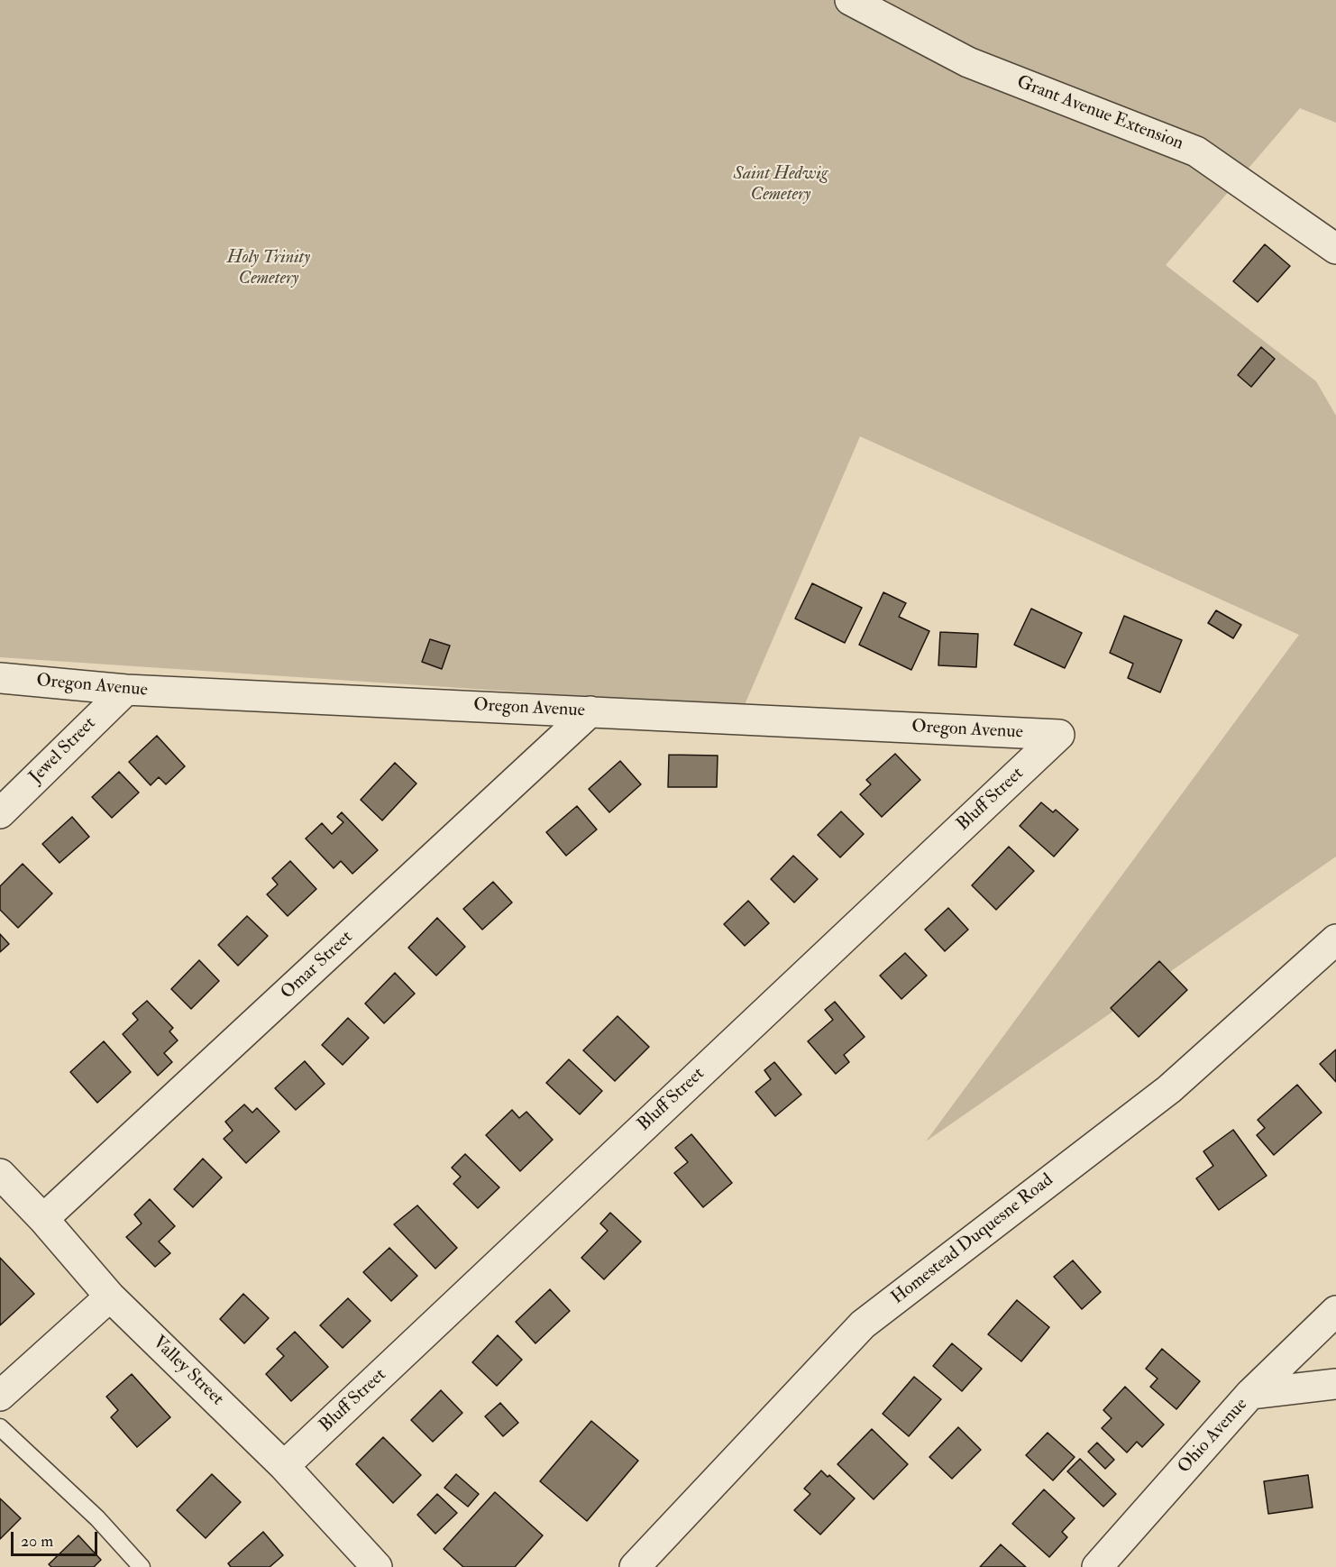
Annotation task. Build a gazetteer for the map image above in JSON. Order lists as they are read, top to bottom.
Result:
{
  "streets": {
    "street": [
      "Grant Avenue Extension",
      "Oregon Avenue",
      "Jewel Street",
      "Bluff Street",
      "Omar Street",
      "Homestead Duquesne Road",
      "Valley Street",
      "Ohio Avenue"
    ]
  },
  "crossings": [
    ["Oregon Avenue", "Jewel Street"],
    ["Oregon Avenue", "Bluff Street"],
    ["Oregon Avenue", "Omar Street"],
    ["Bluff Street", "Valley Street"],
    ["Omar Street", "Valley Street"]
  ],
  "parks": ["Saint Hedwig Cemetery", "Holy Trinity Cemetery"],
  "scale_bar": "20 m"
}
